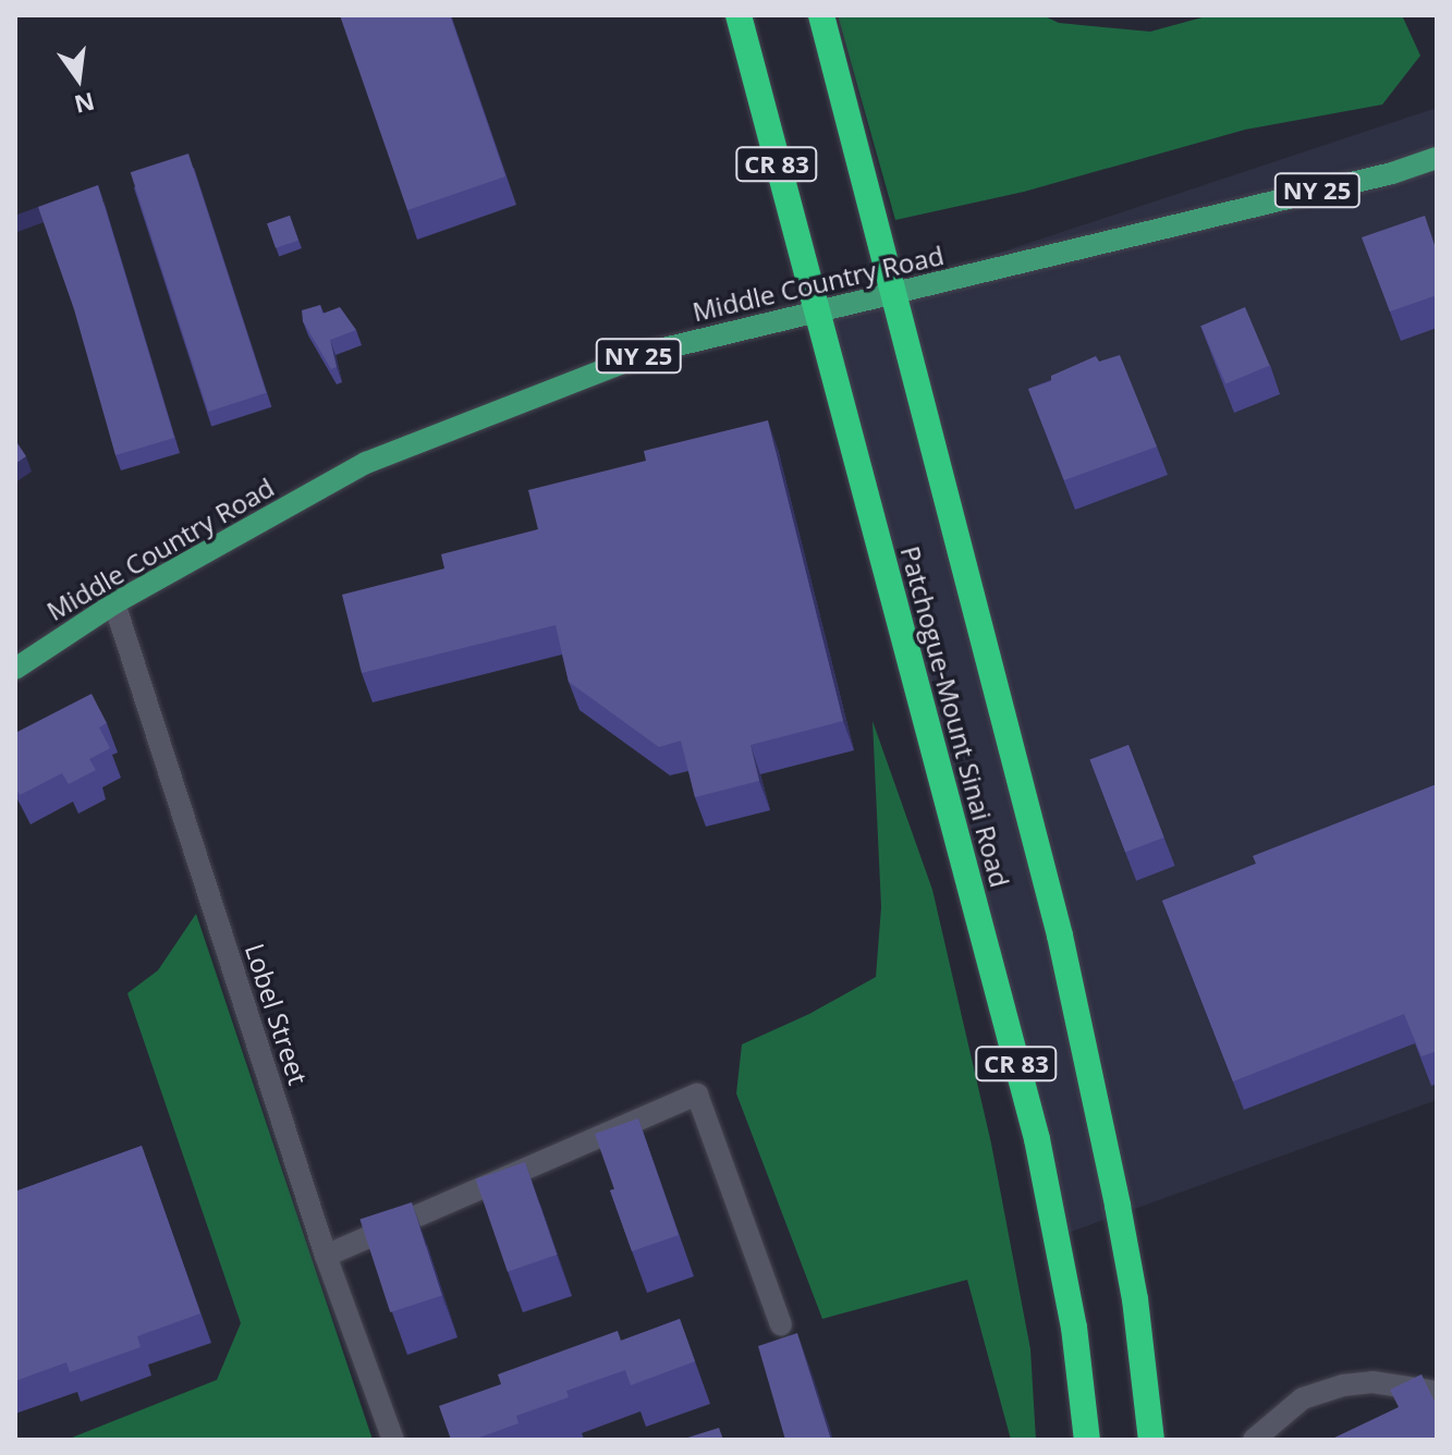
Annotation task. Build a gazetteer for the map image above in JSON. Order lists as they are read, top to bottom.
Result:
{
  "streets": {
    "highway": ["CR 83", "Patchogue-Mount Sinai Road"],
    "main road": ["NY 25", "Middle Country Road"],
    "street": ["Lobel Street"]
  },
  "crossings": [
    ["Middle Country Road", "Patchogue-Mount Sinai Road"],
    ["Middle Country Road", "Lobel Street"]
  ],
  "north": "bottom"
}
